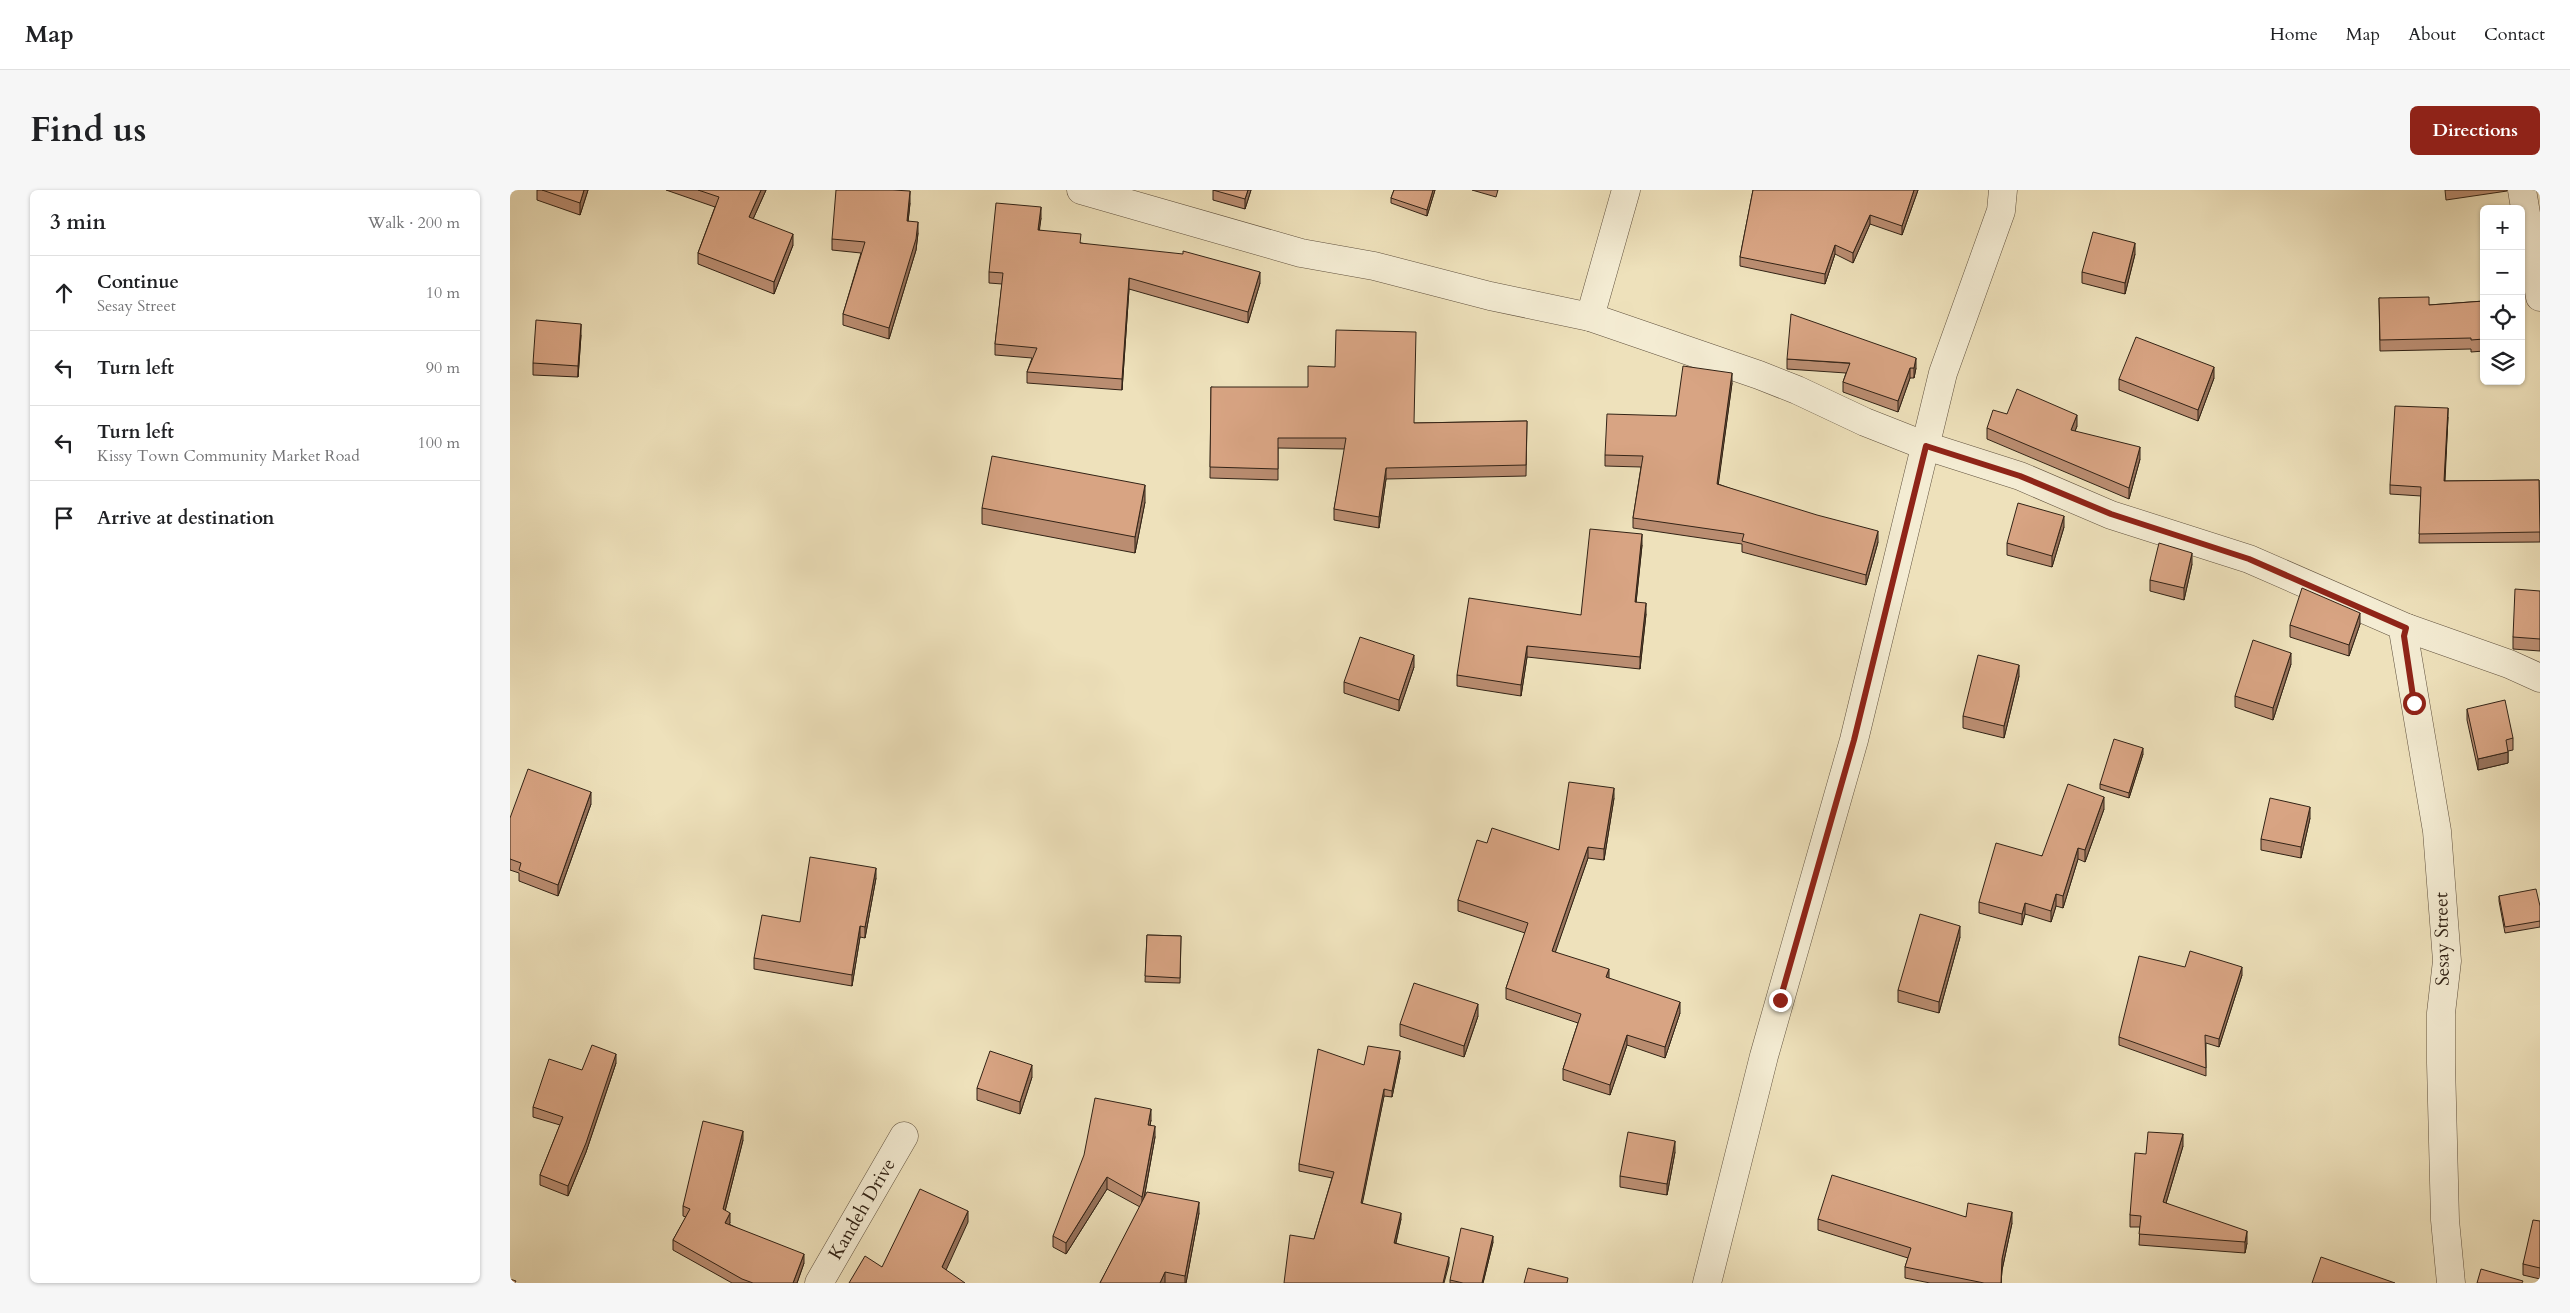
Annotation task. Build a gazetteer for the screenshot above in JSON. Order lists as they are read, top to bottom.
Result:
{
  "streets": {
    "street": ["Sesay Street", "Kandeh Drive"]
  },
  "page": {
    "header": "Map",
    "nav": [
      "Home",
      "Map",
      "About",
      "Contact"
    ],
    "title": "Find us",
    "buttons": "Directions",
    "heading": ["3 min", "Walk · 200 m"],
    "map_buttons": ["+", "−"],
    "list": [
      ["Continue", "Sesay Street", "10 m"],
      ["Turn left", "90 m"],
      ["Turn left", "Kissy Town Community Market Road", "100 m"],
      "Arrive at destination"
    ]
  }
}
